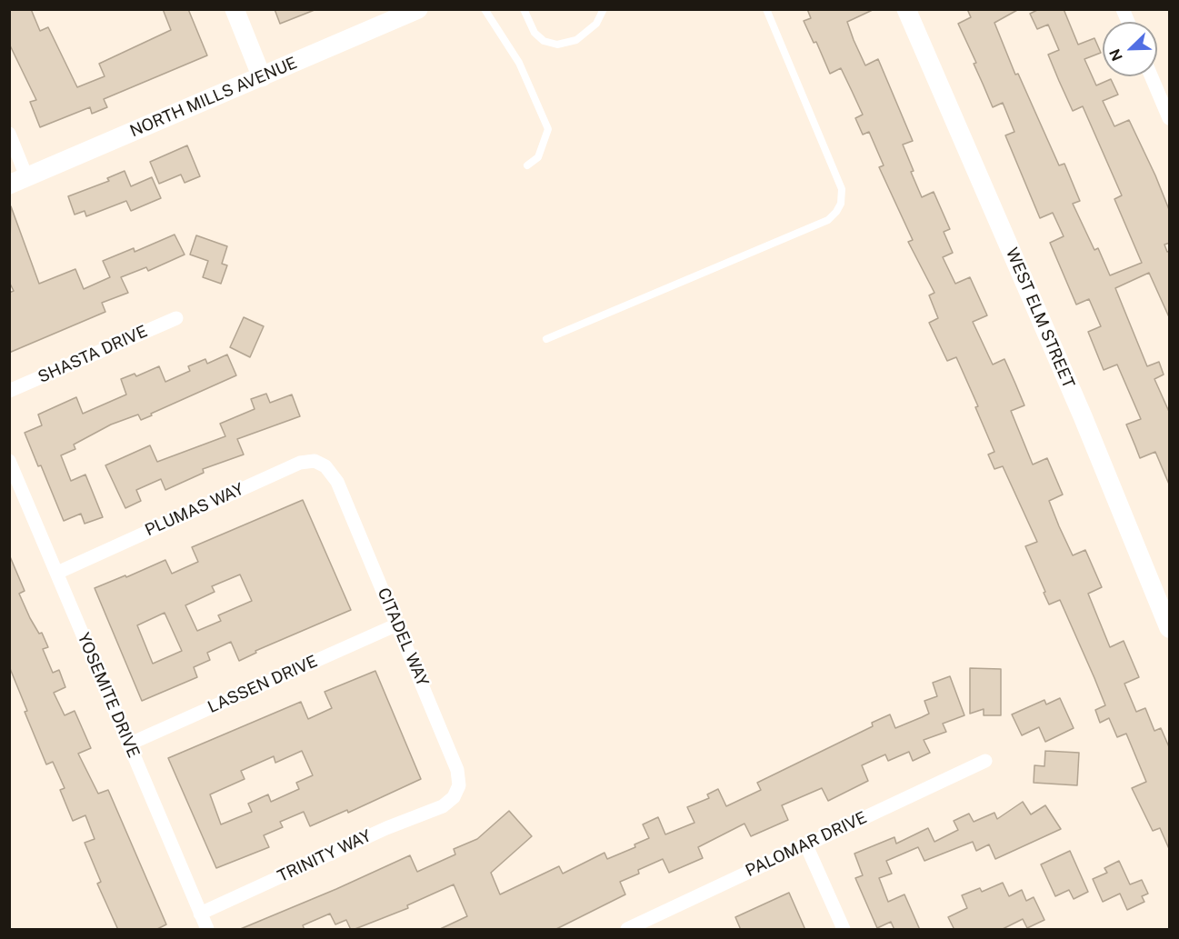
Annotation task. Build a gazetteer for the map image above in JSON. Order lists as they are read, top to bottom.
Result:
{
  "streets": {
    "street": [
      "NORTH MILLS AVENUE",
      "WEST ELM STREET",
      "SHASTA DRIVE",
      "PLUMAS WAY",
      "CITADEL WAY",
      "LASSEN DRIVE",
      "YOSEMITE DRIVE",
      "PALOMAR DRIVE",
      "TRINITY WAY"
    ]
  },
  "crossings": [
    ["PLUMAS WAY", "CITADEL WAY"],
    ["PLUMAS WAY", "YOSEMITE DRIVE"],
    ["CITADEL WAY", "LASSEN DRIVE"],
    ["CITADEL WAY", "TRINITY WAY"],
    ["LASSEN DRIVE", "YOSEMITE DRIVE"],
    ["YOSEMITE DRIVE", "TRINITY WAY"]
  ],
  "north": "bottom left"
}
